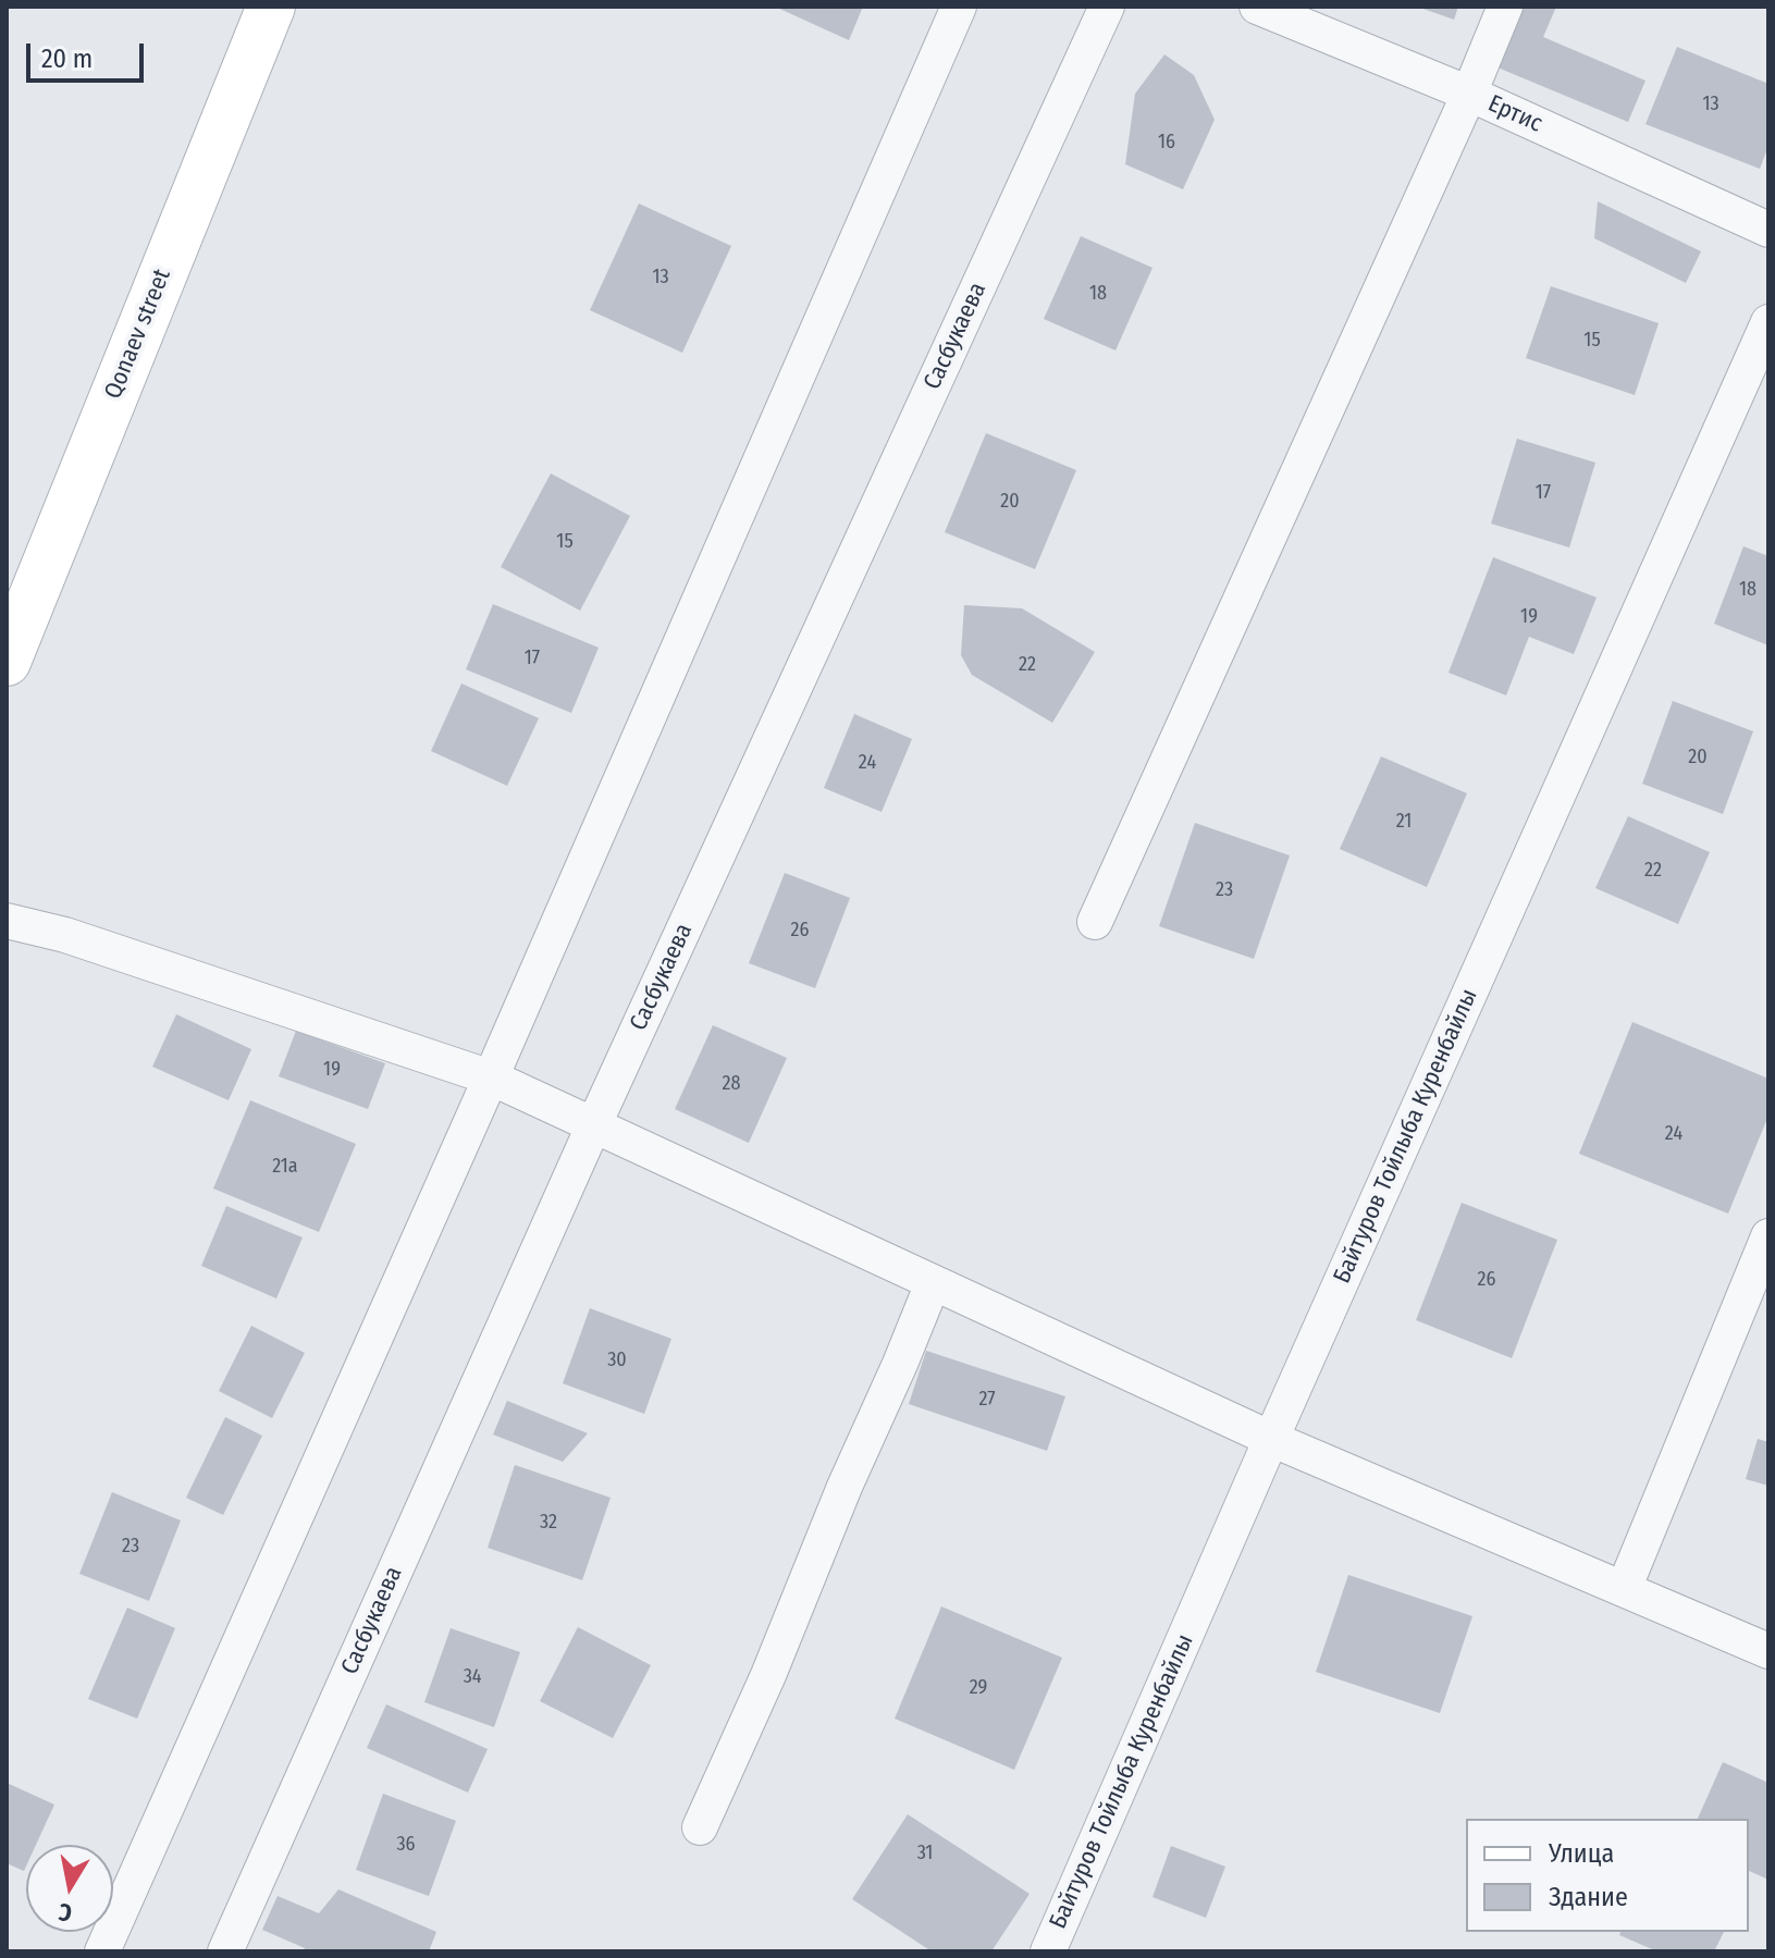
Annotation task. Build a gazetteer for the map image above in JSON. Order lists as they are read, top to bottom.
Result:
{
  "streets": {
    "main road": ["Qonaev street"],
    "street": ["Ертис", "Сасбукаева", "Байтуров Тойлыба Куренбайлы"]
  },
  "house_numbers": [
    "13",
    "16",
    "13",
    "18",
    "15",
    "17",
    "20",
    "15",
    "18",
    "19",
    "17",
    "22",
    "20",
    "24",
    "21",
    "22",
    "23",
    "26",
    "19",
    "28",
    "24",
    "21а",
    "26",
    "30",
    "27",
    "32",
    "23",
    "34",
    "29",
    "36",
    "31"
  ],
  "legend": ["Улица", "Здание"],
  "scale_bar": "20 m",
  "north": "bottom"
}
